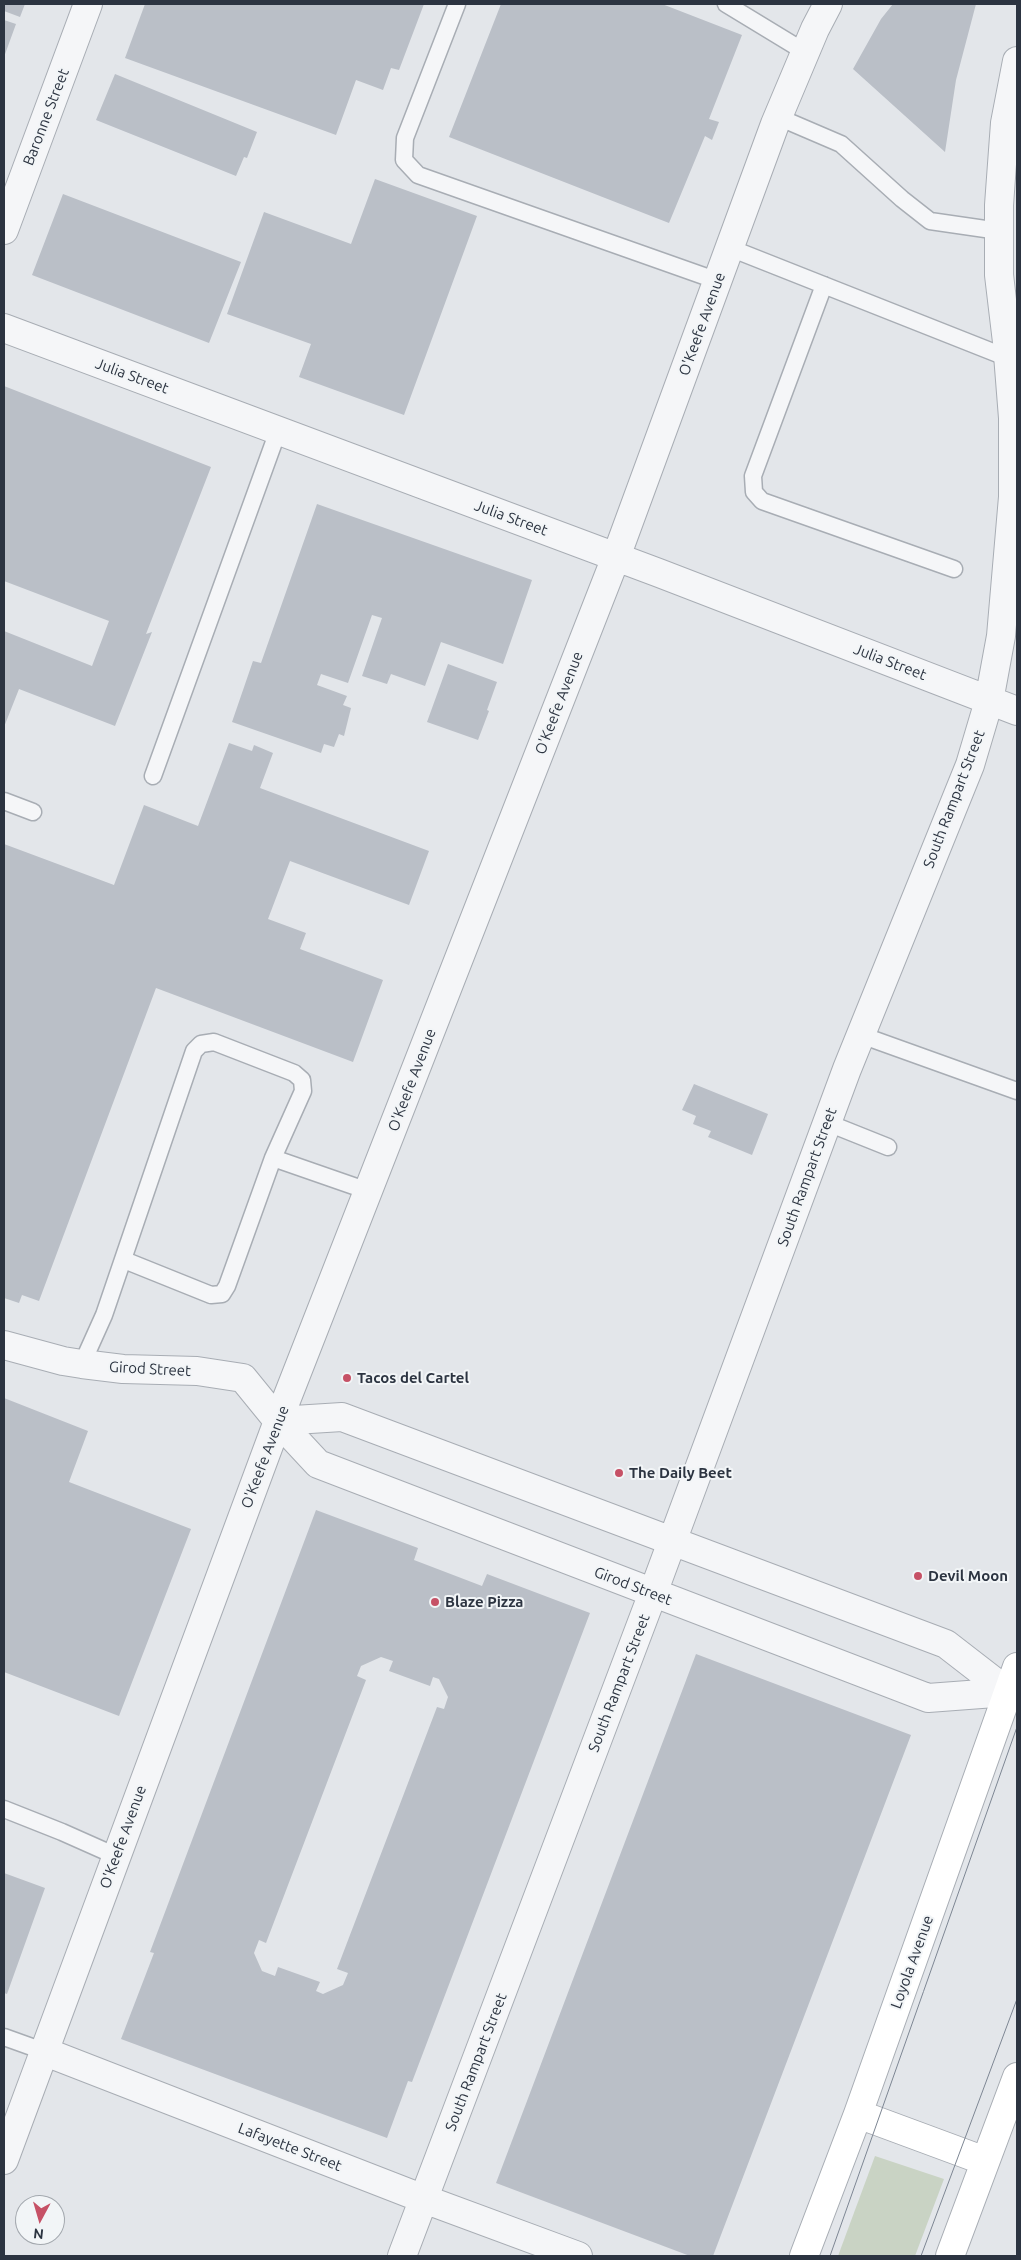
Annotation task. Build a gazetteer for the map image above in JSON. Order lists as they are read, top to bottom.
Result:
{
  "streets": {
    "main road": ["Loyola Avenue"],
    "street": [
      "Baronne Street",
      "O'Keefe Avenue",
      "Julia Street",
      "South Rampart Street",
      "Girod Street",
      "Lafayette Street"
    ]
  },
  "crossings": [
    ["O'Keefe Avenue", "Julia Street"],
    ["O'Keefe Avenue", "Girod Street"],
    ["O'Keefe Avenue", "Lafayette Street"],
    ["Julia Street", "South Rampart Street"],
    ["South Rampart Street", "Girod Street"],
    ["South Rampart Street", "Lafayette Street"],
    ["Girod Street", "Loyola Avenue"]
  ],
  "places": [
    "Tacos del Cartel",
    "The Daily Beet",
    "Devil Moon",
    "Blaze Pizza"
  ],
  "north": "bottom"
}
